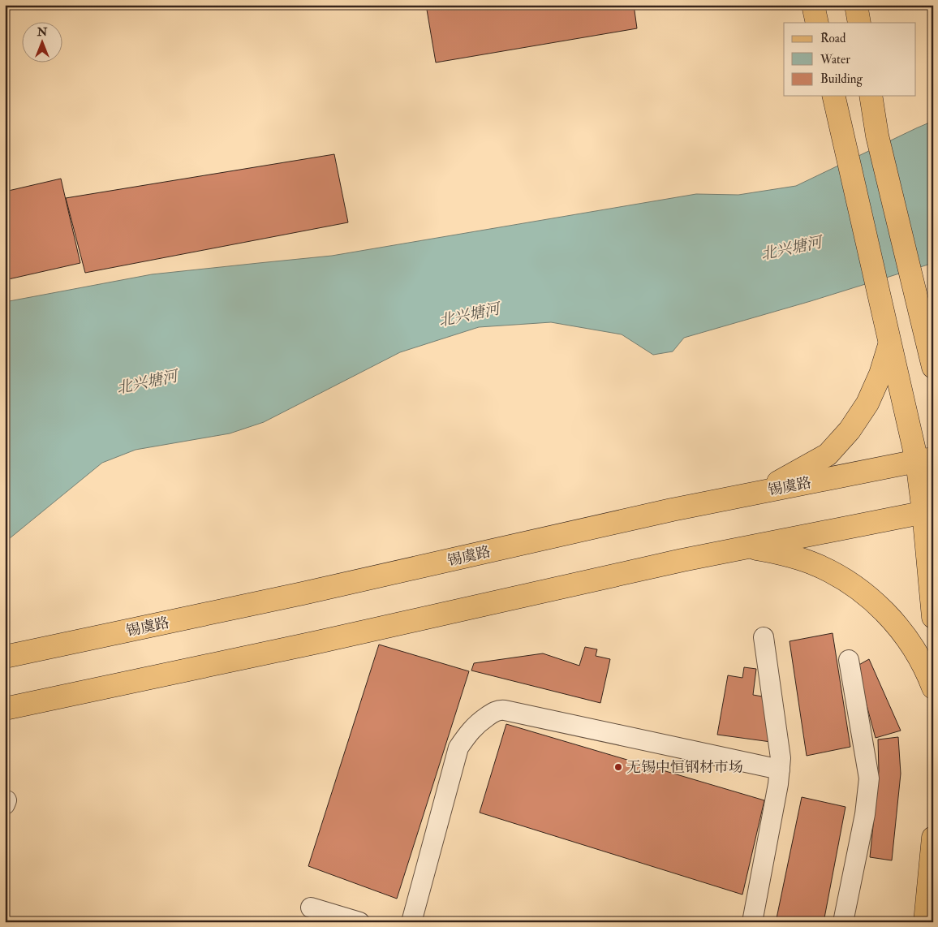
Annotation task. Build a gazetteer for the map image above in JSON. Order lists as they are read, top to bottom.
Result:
{
  "streets": {
    "main road": ["锡虞路"]
  },
  "water": ["北兴塘河"],
  "places": ["无锡中恒钢材市场"],
  "legend": ["Road", "Water", "Building"],
  "north": "top"
}
